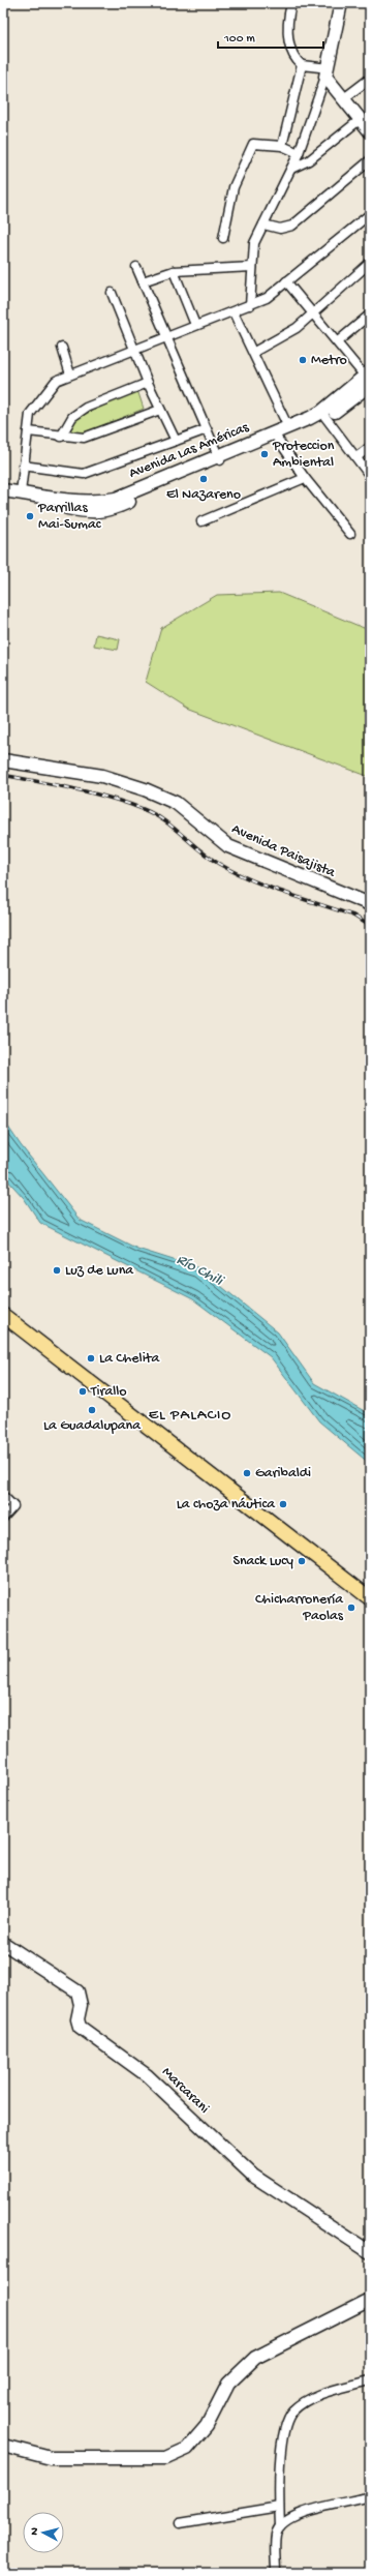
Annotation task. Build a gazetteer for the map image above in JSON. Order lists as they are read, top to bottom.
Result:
{
  "streets": {
    "main road": ["Avenida Las Américas", "Avenida Paisajista", "Marcarani"]
  },
  "districts": ["EL PALACIO"],
  "water": ["Río Chili"],
  "places": [
    "Metro",
    "Proteccion Ambiental",
    "El Nazareno",
    "Parrillas Mai-Sumac",
    "Luz de Luna",
    "La Chelita",
    "Tirallo",
    "La Guadalupana",
    "Garibaldi",
    "La choza náutica",
    "Snack Lucy",
    "Chicharronería Paolas"
  ],
  "scale_bar": "100 m",
  "north": "left"
}
